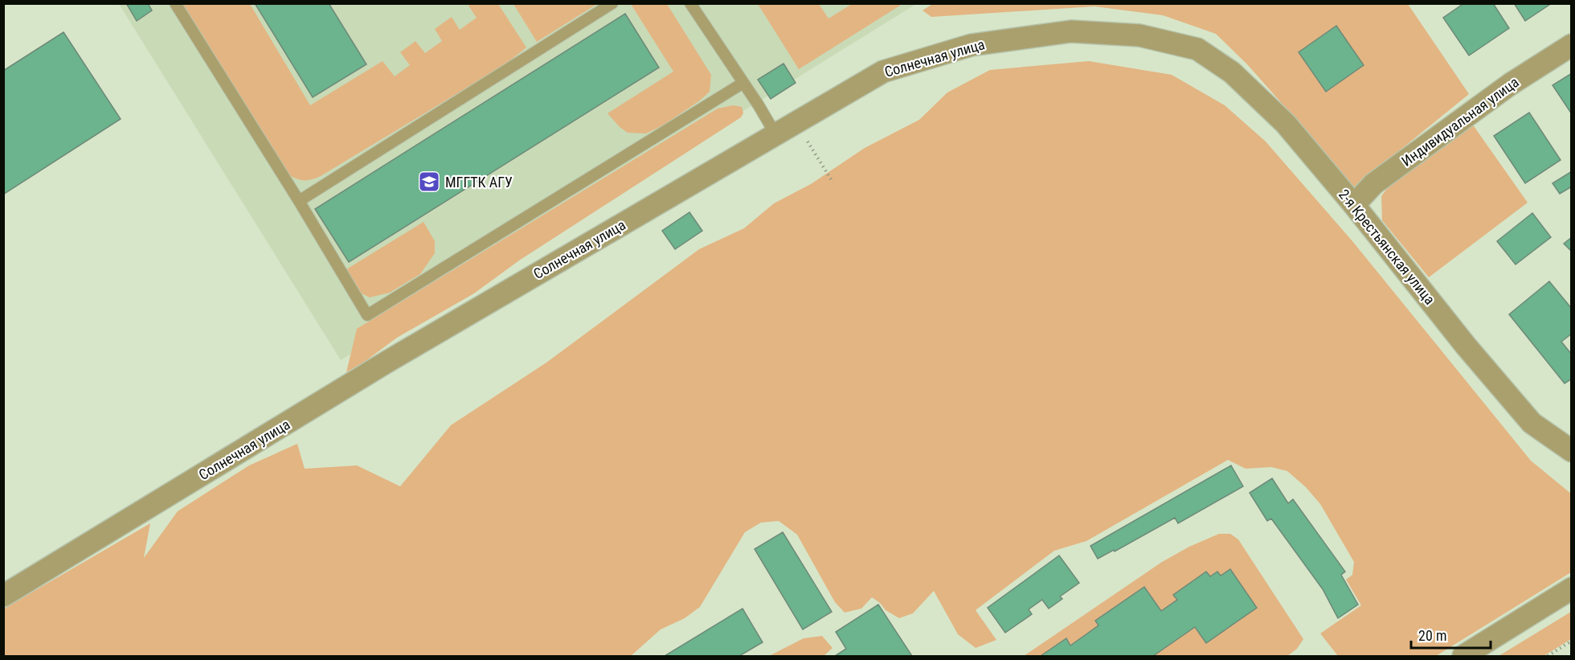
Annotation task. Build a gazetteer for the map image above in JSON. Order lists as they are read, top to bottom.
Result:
{
  "streets": {
    "street": ["Солнечная улица", "Индивидуальная улица", "2-я Крестьянская улица"]
  },
  "crossings": [
    ["Солнечная улица", "2-я Крестьянская улица"],
    ["Индивидуальная улица", "2-я Крестьянская улица"]
  ],
  "places": {
    "school or university": ["МГГТК АГУ"]
  },
  "scale_bar": "20 m"
}
